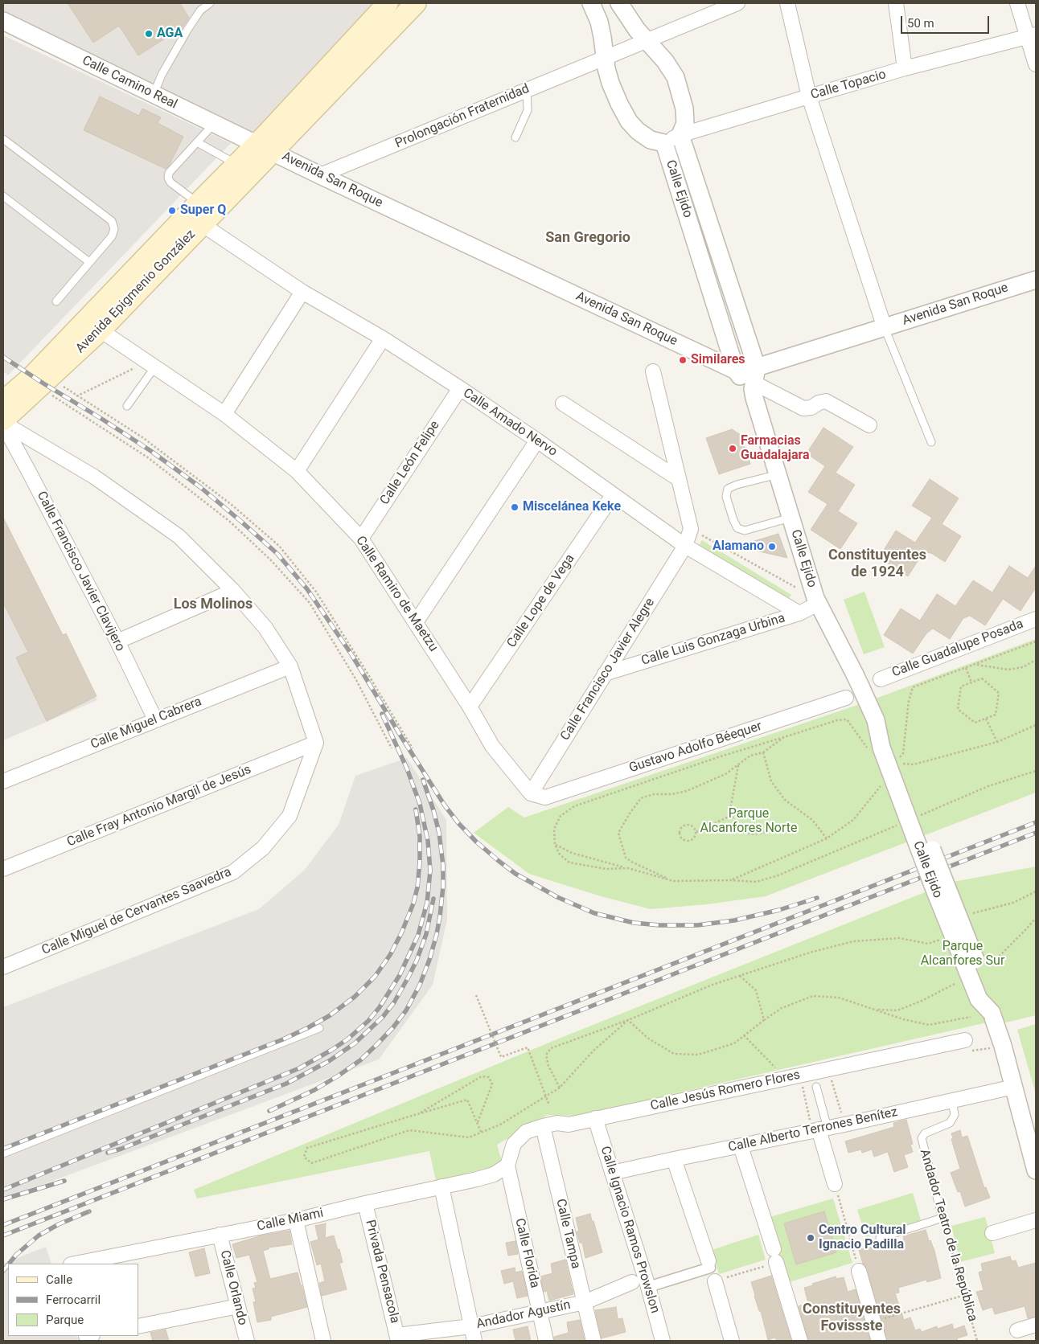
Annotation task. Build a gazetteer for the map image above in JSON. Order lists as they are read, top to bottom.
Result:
{
  "streets": {
    "main road": ["Avenida Epigmenio González"],
    "street": [
      "Calle Camino Real",
      "Calle Topacio",
      "Prolongación Fraternidad",
      "Avenida San Roque",
      "Calle Ejido",
      "Calle Amado Nervo",
      "Calle León Felipe",
      "Calle Francisco Javier Clavijero",
      "Calle Ramiro de Maetzu",
      "Calle Lope de Vega",
      "Calle Luis Gonzaga Urbina",
      "Calle Guadalupe Posada",
      "Calle Francisco Javier Alegre",
      "Calle Miguel Cabrera",
      "Gustavo Adolfo Béequer",
      "Calle Fray Antonio Margil de Jesús",
      "Calle Miguel de Cervantes Saavedra",
      "Calle Jesús Romero Flores",
      "Calle Alberto Terrones Benítez",
      "Calle Miami",
      "Calle Ignacio Ramos Prowslon",
      "Calle Tampa",
      "Calle Florida",
      "Privada Pensacola",
      "Calle Orlando",
      "Andador Agustín"
    ],
    "lane": ["Andador Teatro de la República"]
  },
  "crossings": [
    ["Calle Camino Real", "Avenida San Roque"],
    ["Calle Camino Real", "Avenida Epigmenio González"],
    ["Calle Topacio", "Calle Ejido"],
    ["Prolongación Fraternidad", "Avenida San Roque"],
    ["Prolongación Fraternidad", "Calle Ejido"],
    ["Avenida San Roque", "Calle Ejido"],
    ["Avenida San Roque", "Avenida Epigmenio González"],
    ["Calle Ejido", "Calle Alberto Terrones Benítez"],
    ["Avenida Epigmenio González", "Calle Amado Nervo"],
    ["Avenida Epigmenio González", "Calle Francisco Javier Clavijero"],
    ["Avenida Epigmenio González", "Calle Ramiro de Maetzu"],
    ["Calle Amado Nervo", "Calle León Felipe"],
    ["Calle Amado Nervo", "Calle Lope de Vega"],
    ["Calle Amado Nervo", "Calle Luis Gonzaga Urbina"],
    ["Calle Amado Nervo", "Calle Francisco Javier Alegre"],
    ["Calle León Felipe", "Calle Ramiro de Maetzu"],
    ["Calle Francisco Javier Clavijero", "Calle Miguel Cabrera"],
    ["Calle Ramiro de Maetzu", "Calle Lope de Vega"],
    ["Calle Ramiro de Maetzu", "Calle Francisco Javier Alegre"],
    ["Calle Ramiro de Maetzu", "Gustavo Adolfo Béequer"],
    ["Calle Luis Gonzaga Urbina", "Calle Francisco Javier Alegre"],
    ["Calle Francisco Javier Alegre", "Gustavo Adolfo Béequer"],
    ["Calle Fray Antonio Margil de Jesús", "Calle Miguel de Cervantes Saavedra"],
    ["Calle Jesús Romero Flores", "Calle Miami"],
    ["Calle Jesús Romero Flores", "Calle Ignacio Ramos Prowslon"],
    ["Calle Jesús Romero Flores", "Calle Tampa"],
    ["Calle Jesús Romero Flores", "Calle Florida"],
    ["Calle Alberto Terrones Benítez", "Calle Ignacio Ramos Prowslon"],
    ["Calle Alberto Terrones Benítez", "Andador Teatro de la República"],
    ["Calle Miami", "Calle Florida"],
    ["Calle Miami", "Privada Pensacola"],
    ["Calle Miami", "Calle Orlando"],
    ["Calle Ignacio Ramos Prowslon", "Andador Agustín"],
    ["Calle Tampa", "Andador Agustín"],
    ["Calle Florida", "Andador Agustín"],
    ["Privada Pensacola", "Andador Agustín"]
  ],
  "districts": [
    "San Gregorio",
    "Constituyentes de 1924",
    "Los Molinos",
    "Constituyentes Fovissste"
  ],
  "parks": ["Parque Alcanfores Norte", "Parque Alcanfores Sur"],
  "places": [
    "AGA",
    "Super Q",
    "Similares",
    "Farmacias Guadalajara",
    "Miscelánea Keke",
    "Alamano",
    "Centro Cultural Ignacio Padilla"
  ],
  "legend": ["Calle", "Ferrocarril", "Parque"],
  "scale_bar": "50 m"
}
